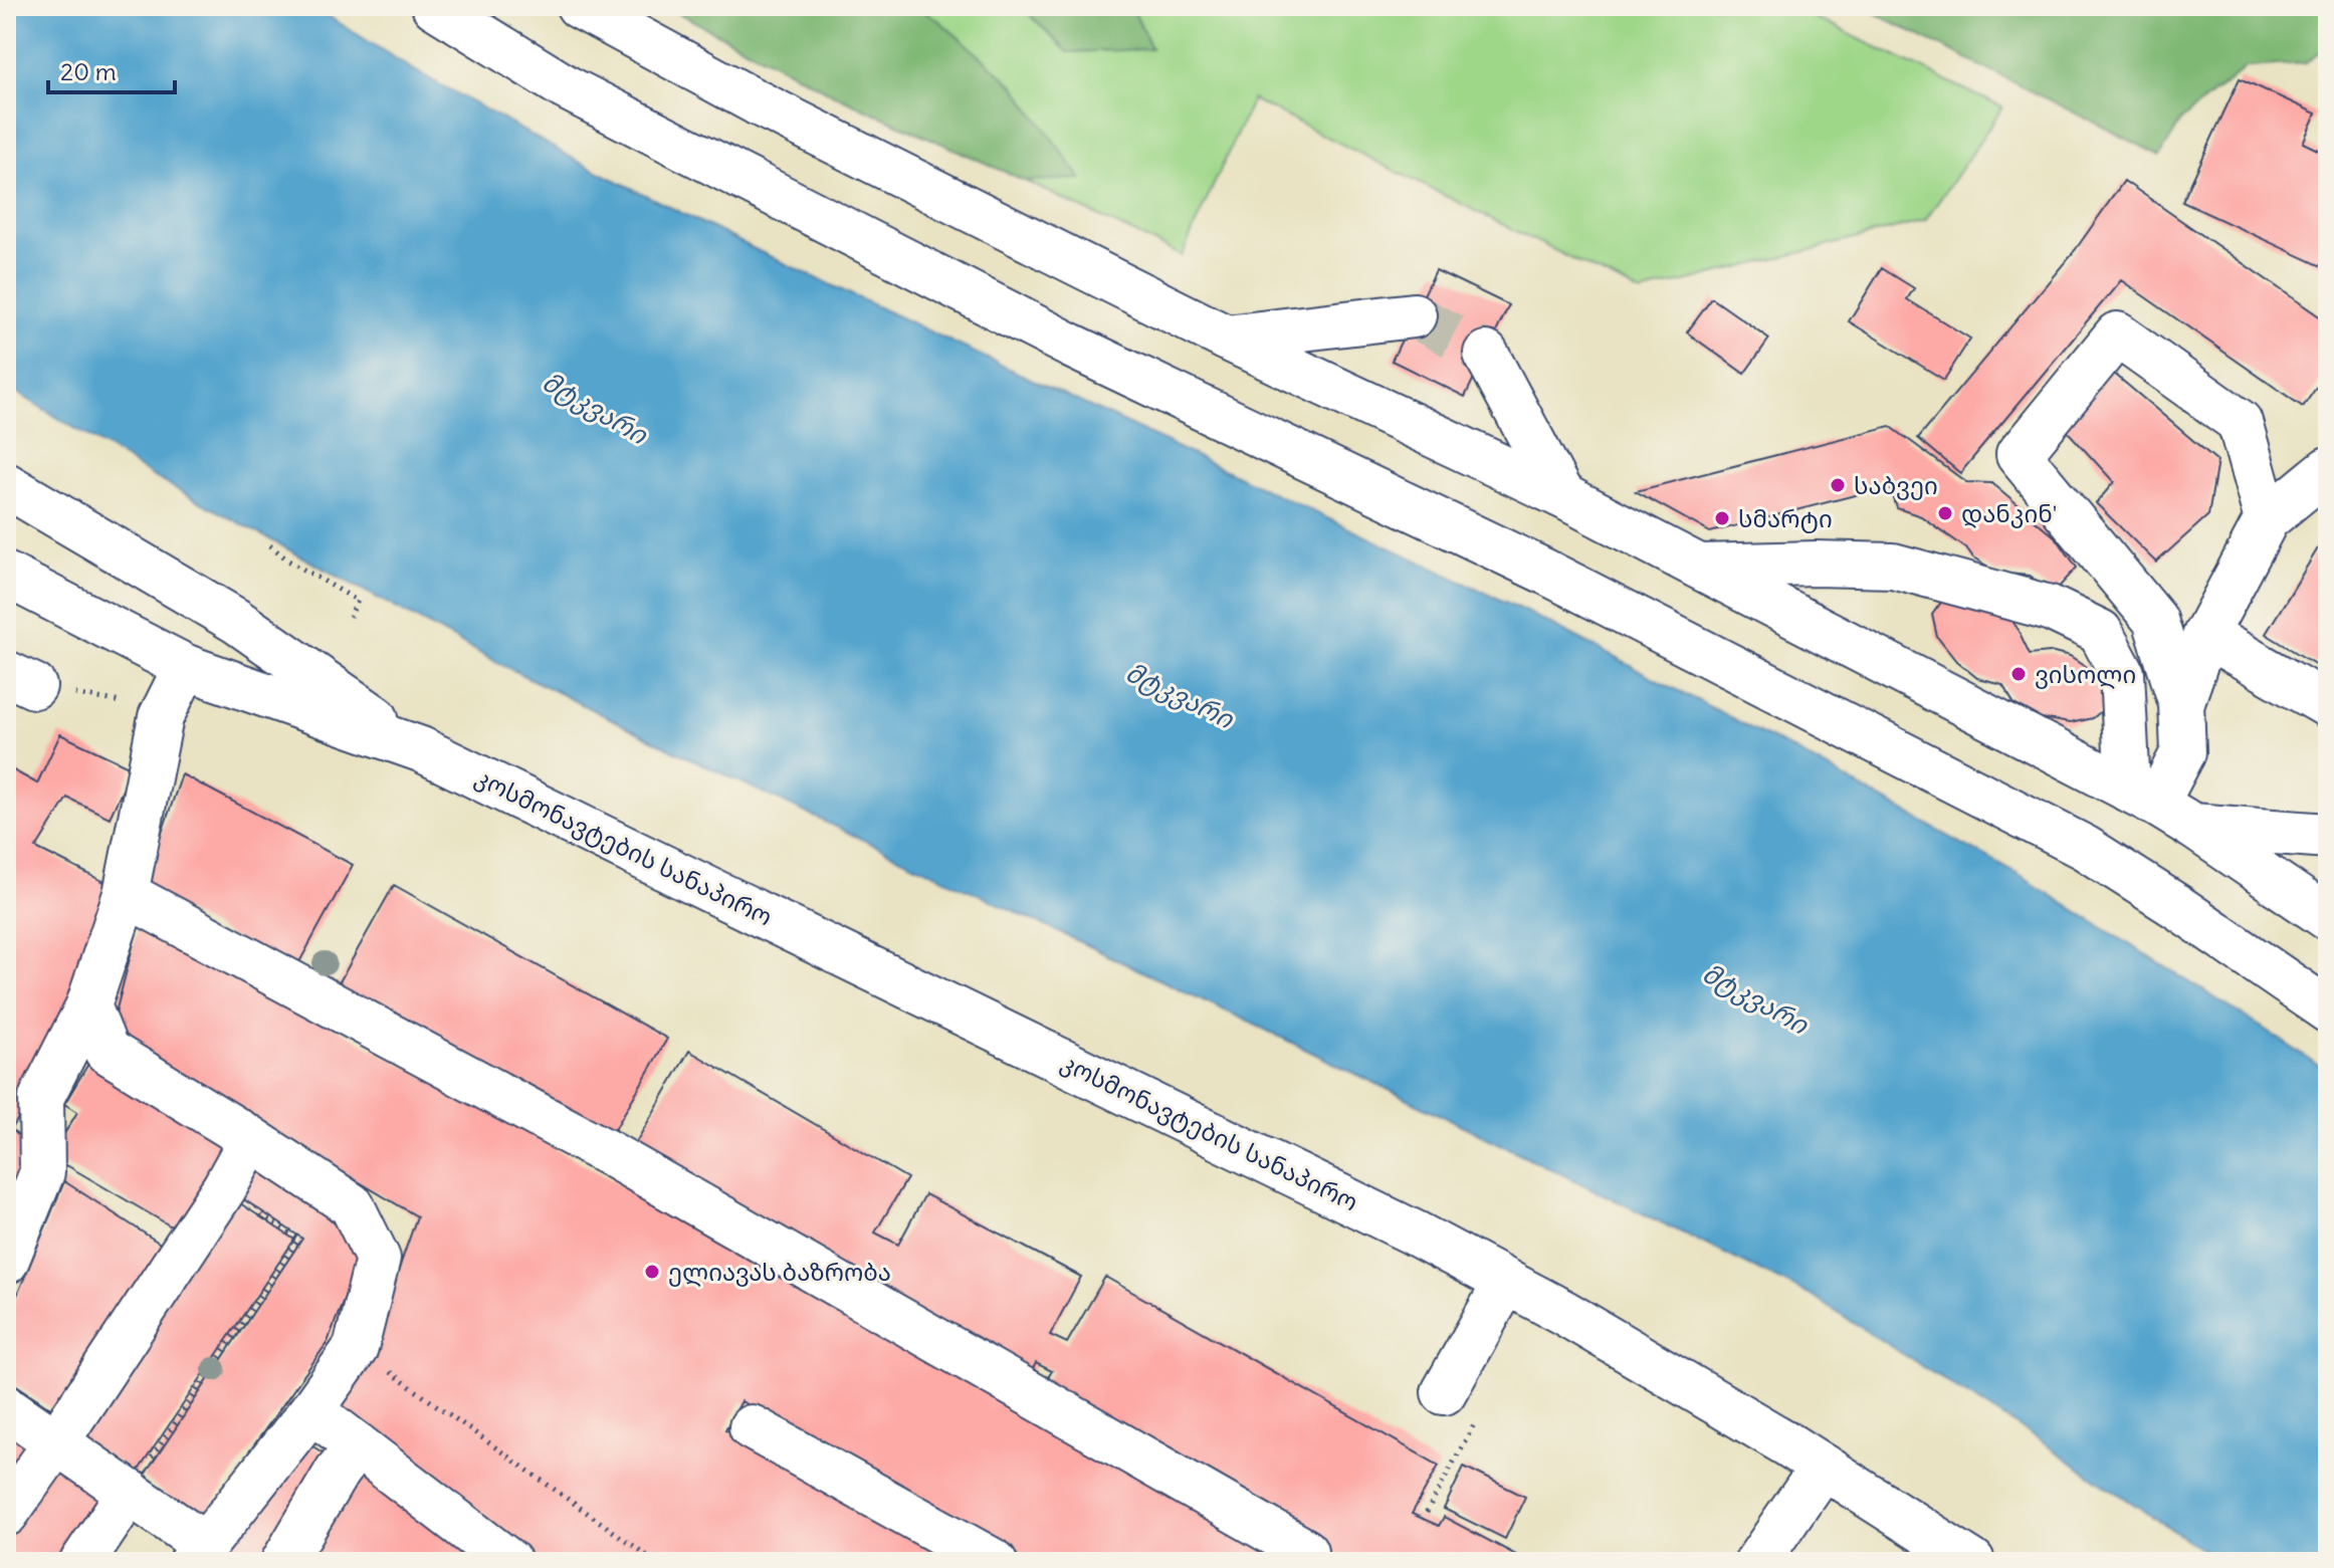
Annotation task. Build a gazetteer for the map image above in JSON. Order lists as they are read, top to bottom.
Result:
{
  "streets": {
    "main road": ["კოსმონავტების სანაპირო"]
  },
  "water": ["მტკვარი"],
  "places": [
    "საბვეი",
    "დანკინ'",
    "სმარტი",
    "ვისოლი",
    "ელიავას ბაზრობა"
  ],
  "scale_bar": "20 m"
}
